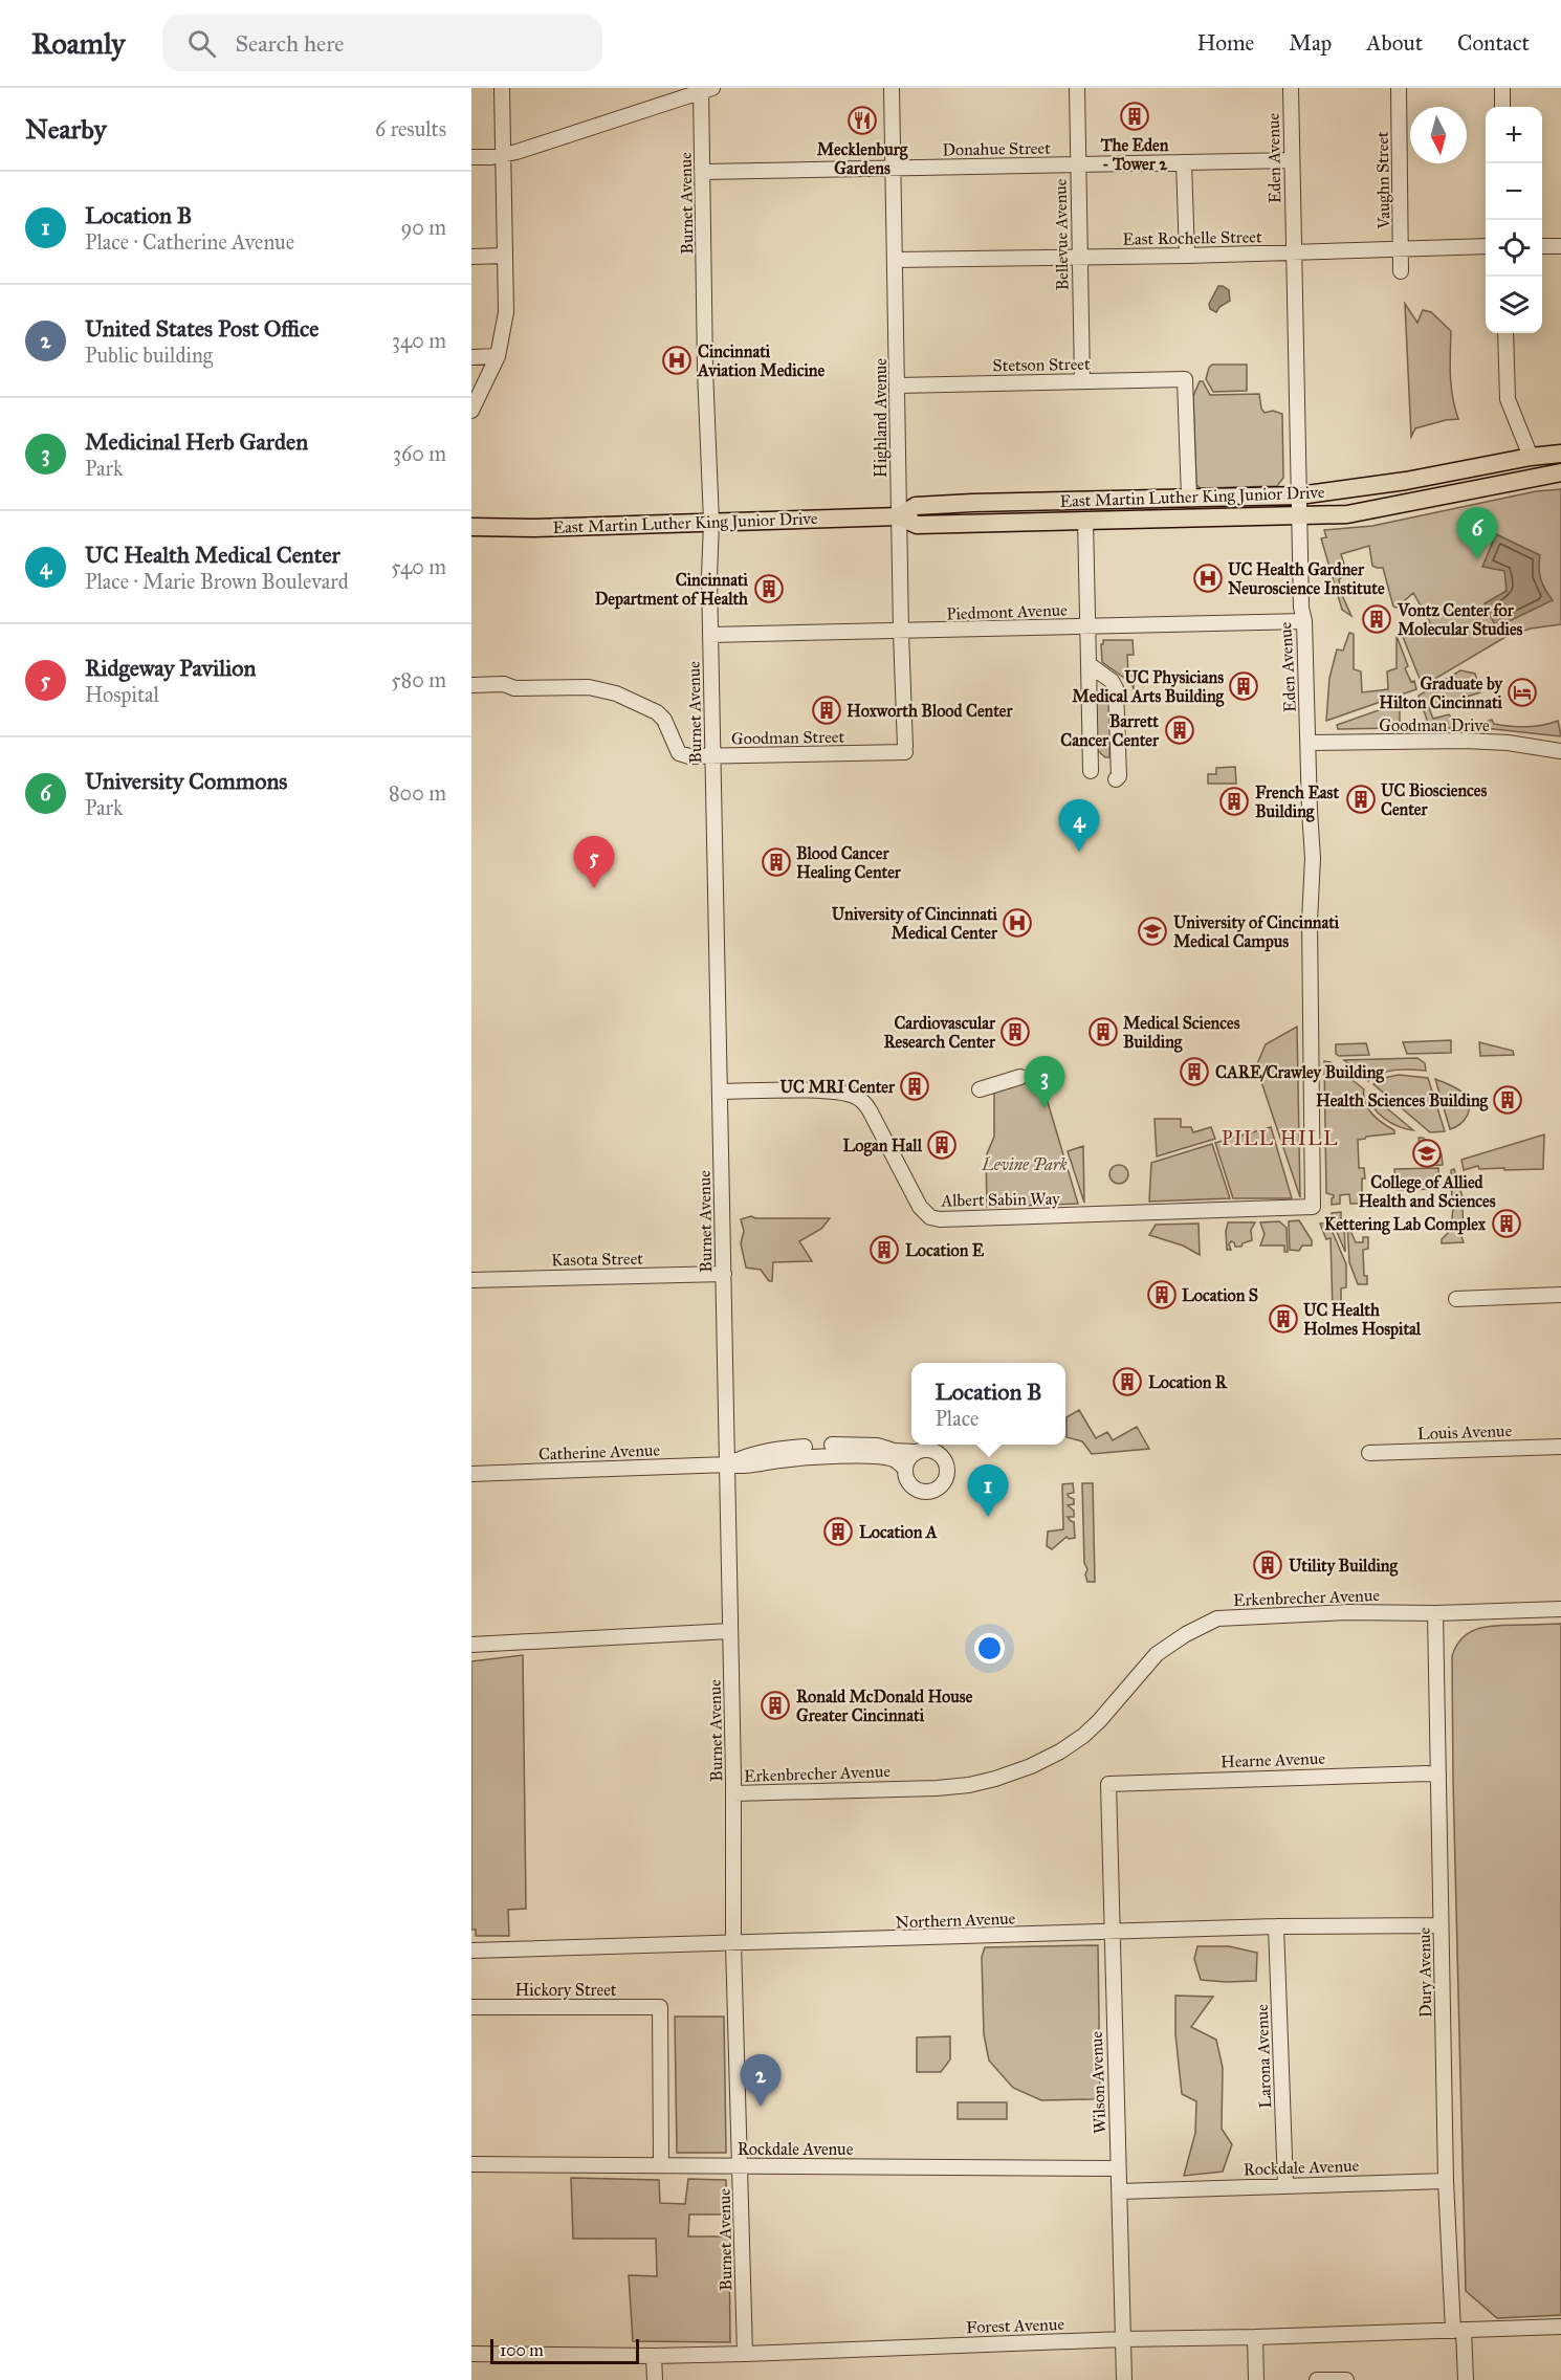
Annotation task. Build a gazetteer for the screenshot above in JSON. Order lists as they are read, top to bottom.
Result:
{
  "streets": {
    "main road": ["East Martin Luther King Junior Drive"],
    "street": [
      "Donahue Street",
      "Eden Avenue",
      "Vaughn Street",
      "Burnet Avenue",
      "Bellevue Avenue",
      "East Rochelle Street",
      "Stetson Street",
      "Highland Avenue",
      "Piedmont Avenue",
      "Goodman Drive",
      "Goodman Street",
      "Albert Sabin Way",
      "Kasota Street",
      "Louis Avenue",
      "Catherine Avenue",
      "Erkenbrecher Avenue",
      "Hearne Avenue",
      "Northern Avenue",
      "Dury Avenue",
      "Hickory Street",
      "Larona Avenue",
      "Wilson Avenue",
      "Rockdale Avenue",
      "Forest Avenue"
    ]
  },
  "crossings": [
    ["Donahue Street", "Eden Avenue"],
    ["Donahue Street", "Burnet Avenue"],
    ["Donahue Street", "Bellevue Avenue"],
    ["Donahue Street", "Highland Avenue"],
    ["Eden Avenue", "East Rochelle Street"],
    ["Eden Avenue", "East Martin Luther King Junior Drive"],
    ["Eden Avenue", "Piedmont Avenue"],
    ["Eden Avenue", "Goodman Drive"],
    ["Eden Avenue", "Albert Sabin Way"],
    ["Vaughn Street", "East Rochelle Street"],
    ["Burnet Avenue", "East Martin Luther King Junior Drive"],
    ["Burnet Avenue", "Piedmont Avenue"],
    ["Burnet Avenue", "Goodman Street"],
    ["Burnet Avenue", "Albert Sabin Way"],
    ["Burnet Avenue", "Kasota Street"],
    ["Burnet Avenue", "Catherine Avenue"],
    ["Burnet Avenue", "Erkenbrecher Avenue"],
    ["Burnet Avenue", "Northern Avenue"],
    ["Burnet Avenue", "Rockdale Avenue"],
    ["Burnet Avenue", "Forest Avenue"],
    ["Bellevue Avenue", "East Rochelle Street"],
    ["Bellevue Avenue", "Stetson Street"],
    ["East Rochelle Street", "Highland Avenue"],
    ["Stetson Street", "Highland Avenue"],
    ["Stetson Street", "East Martin Luther King Junior Drive"],
    ["Highland Avenue", "East Martin Luther King Junior Drive"],
    ["Highland Avenue", "Piedmont Avenue"],
    ["Highland Avenue", "Goodman Street"],
    ["Erkenbrecher Avenue", "Dury Avenue"],
    ["Hearne Avenue", "Dury Avenue"],
    ["Hearne Avenue", "Wilson Avenue"],
    ["Northern Avenue", "Dury Avenue"],
    ["Northern Avenue", "Larona Avenue"],
    ["Northern Avenue", "Wilson Avenue"],
    ["Dury Avenue", "Rockdale Avenue"],
    ["Dury Avenue", "Forest Avenue"],
    ["Hickory Street", "Rockdale Avenue"],
    ["Larona Avenue", "Rockdale Avenue"],
    ["Wilson Avenue", "Rockdale Avenue"],
    ["Wilson Avenue", "Forest Avenue"]
  ],
  "districts": ["PILL HILL"],
  "parks": ["Levine Park"],
  "places": {
    "building": [
      "The Eden - Tower 2",
      "Cincinnati Department of Health",
      "Vontz Center for Molecular Studies",
      "UC Physicians Medical Arts Building",
      "Hoxworth Blood Center",
      "Barrett Cancer Center",
      "UC Biosciences Center",
      "French East Building",
      "Blood Cancer Healing Center",
      "Cardiovascular Research Center",
      "Medical Sciences Building",
      "CARE/Crawley Building",
      "UC MRI Center",
      "Health Sciences Building",
      "Logan Hall",
      "Kettering Lab Complex",
      "Location E",
      "Location S",
      "UC Health Holmes Hospital",
      "Location R",
      "Location A",
      "Utility Building",
      "Ronald McDonald House Greater Cincinnati"
    ],
    "restaurant": ["Mecklenburg Gardens"],
    "hospital": ["Cincinnati Aviation Medicine", "UC Health Gardner Neuroscience Institute", "University of Cincinnati Medical Center"],
    "hotel": ["Graduate by Hilton Cincinnati"],
    "school or university": ["University of Cincinnati Medical Campus", "College of Allied Health and Sciences"]
  },
  "scale_bar": "100 m",
  "north": "bottom",
  "page": {
    "header": "Roamly",
    "search": "Search here",
    "nav": [
      "Home",
      "Map",
      "About",
      "Contact"
    ],
    "heading": ["Nearby", "6 results"],
    "map_buttons": ["+", "−"],
    "list": [
      {
        "mark": "1",
        "name": "Location B",
        "note": "Place · Catherine Avenue",
        "value": "90 m"
      },
      {
        "mark": "2",
        "name": "United States Post Office",
        "note": "Public building",
        "value": "340 m"
      },
      {
        "mark": "3",
        "name": "Medicinal Herb Garden",
        "note": "Park",
        "value": "360 m"
      },
      {
        "mark": "4",
        "name": "UC Health Medical Center",
        "note": "Place · Marie Brown Boulevard",
        "value": "540 m"
      },
      {
        "mark": "5",
        "name": "Ridgeway Pavilion",
        "note": "Hospital",
        "value": "580 m"
      },
      {
        "mark": "6",
        "name": "University Commons",
        "note": "Park",
        "value": "800 m"
      }
    ],
    "pins": [
      "6",
      "4",
      "5",
      "3",
      "1",
      "2"
    ],
    "popup": ["Location B", "Place"],
    "scale": "100 m"
  }
}
